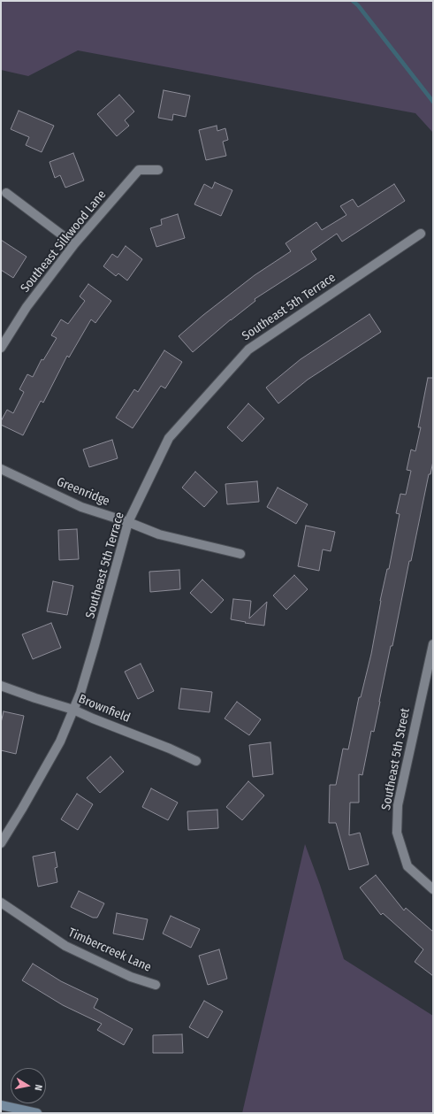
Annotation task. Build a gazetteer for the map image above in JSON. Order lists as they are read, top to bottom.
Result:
{
  "streets": {
    "street": [
      "Southeast Silkwood Lane",
      "Southeast 5th Terrace",
      "Greenridge",
      "Brownfield",
      "Southeast 5th Street",
      "Timbercreek Lane"
    ]
  },
  "crossings": [
    ["Southeast 5th Terrace", "Greenridge"],
    ["Southeast 5th Terrace", "Brownfield"]
  ],
  "north": "right"
}
